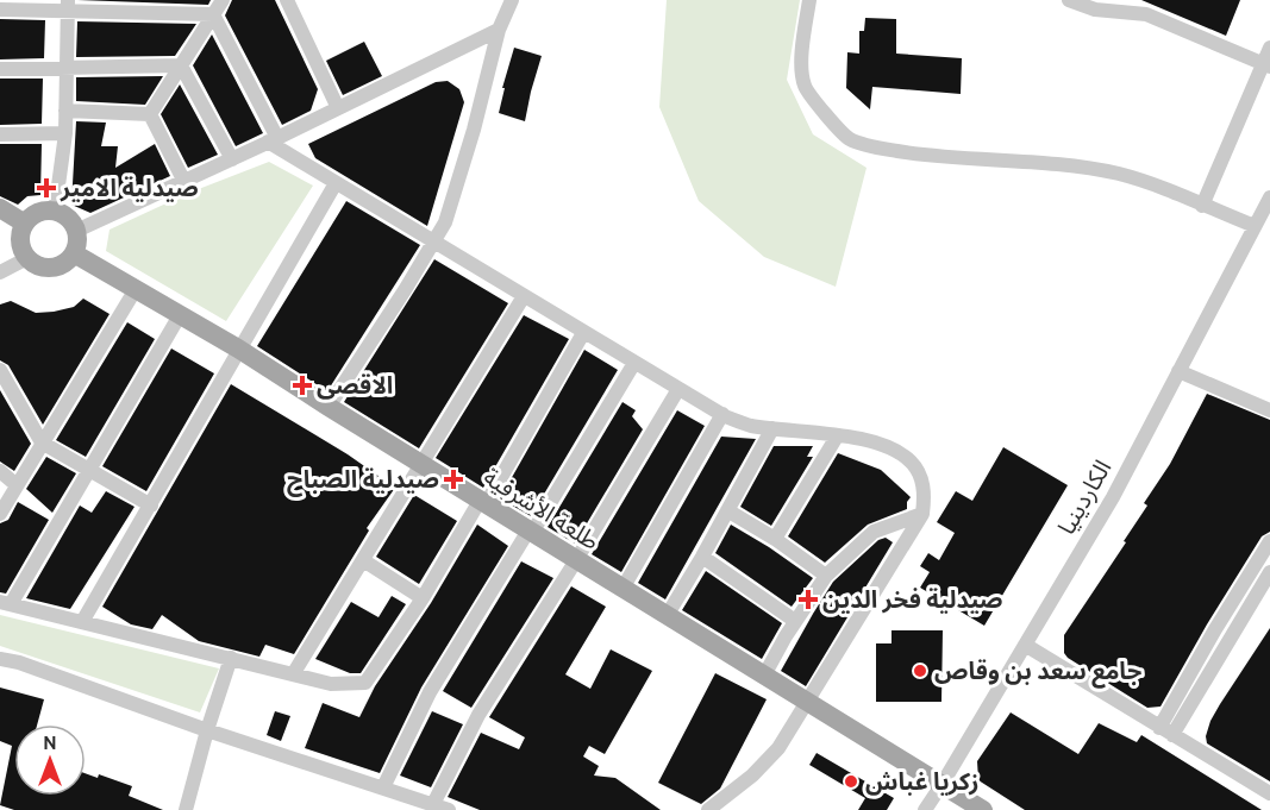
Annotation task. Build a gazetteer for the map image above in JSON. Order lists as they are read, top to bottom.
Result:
{
  "streets": {
    "main road": ["طلعة الأشرفية"],
    "street": ["الكاردينيا"]
  },
  "crossings": [
    ["الكاردينيا", "طلعة الأشرفية"]
  ],
  "places": {
    "health": [
      "صيدلية الامير",
      "الاقصى",
      "صيدلية الصباح",
      "صيدلية فخر الدين"
    ],
    "other": ["جامع سعد بن وقاص", "زكريا غباش"]
  },
  "north": "top"
}
